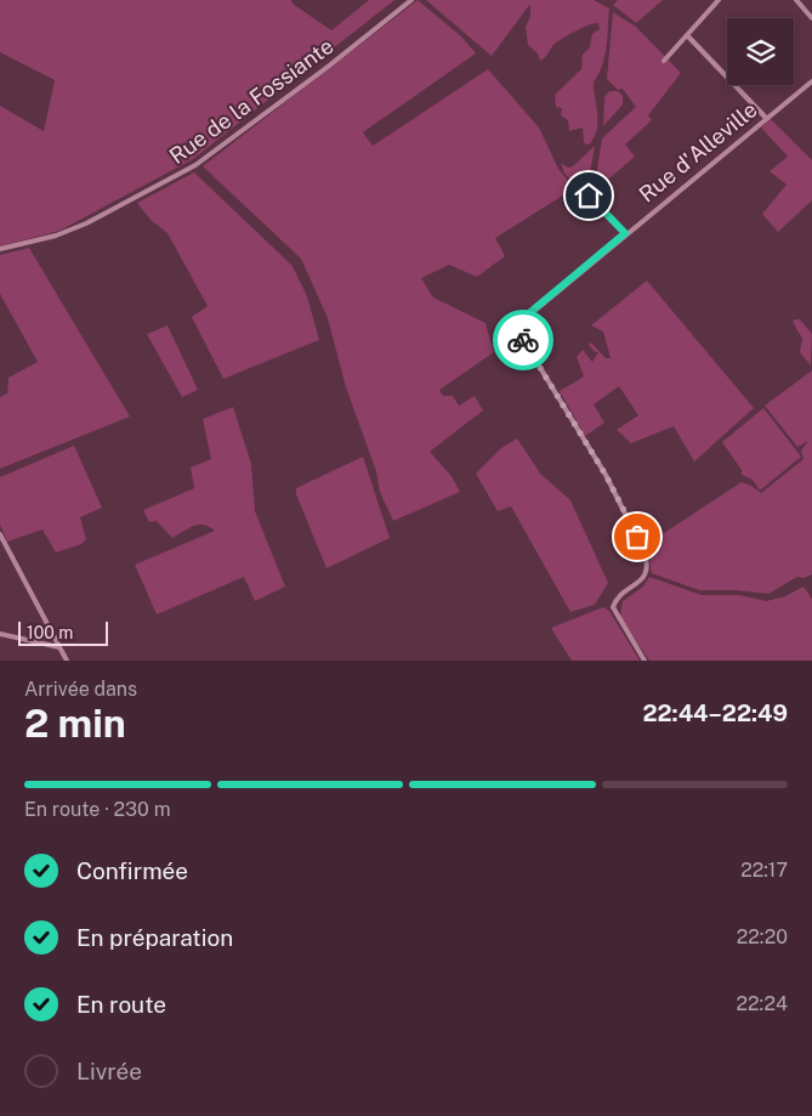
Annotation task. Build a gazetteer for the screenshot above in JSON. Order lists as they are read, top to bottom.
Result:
{
  "streets": {
    "street": ["Rue de la Fossiante", "Rue d'Alleville"]
  },
  "scale_bar": "100 m",
  "page": {
    "scale": "100 m",
    "heading": ["2 min", "Arrivée dans", "22:44–22:49"],
    "bar": "En route · 230 m",
    "list": [
      ["Confirmée", "22:17"],
      ["En préparation", "22:20"],
      ["En route", "22:24"],
      "Livrée"
    ]
  }
}
